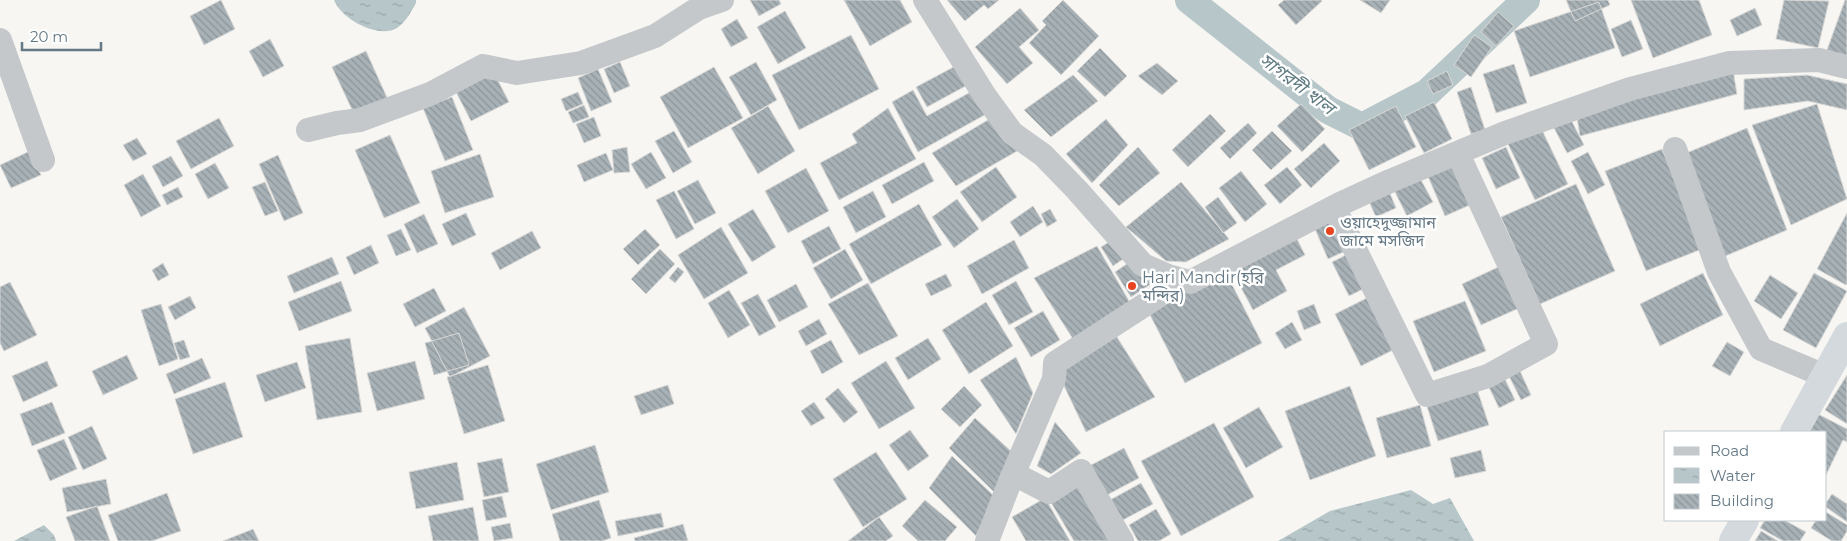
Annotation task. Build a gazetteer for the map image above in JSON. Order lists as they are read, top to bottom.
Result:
{
  "water": ["সাগরদী খাল"],
  "places": ["ওয়াহেদুজ্জামান জামে মসজিদ", "Hari Mandir(হরি মন্দির)"],
  "legend": ["Road", "Water", "Building"],
  "scale_bar": "20 m"
}
